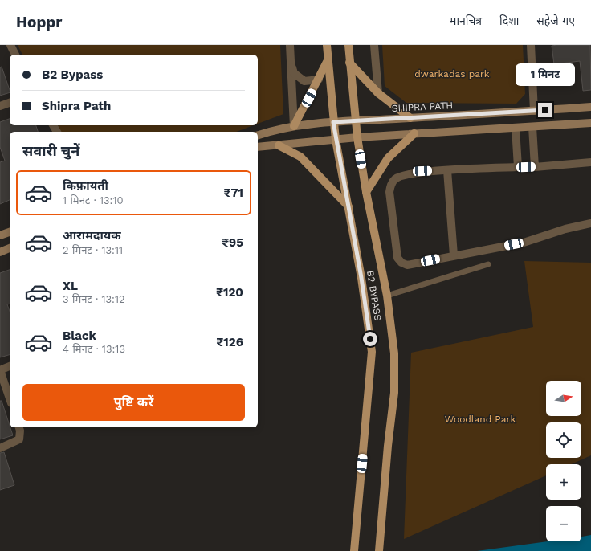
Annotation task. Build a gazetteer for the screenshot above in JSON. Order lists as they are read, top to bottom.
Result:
{
  "streets": {
    "main road": ["B2 BYPASS"],
    "street": ["SHIPRA PATH"]
  },
  "crossings": [
    ["SHIPRA PATH", "B2 BYPASS"]
  ],
  "parks": ["dwarkadas park", "Woodland Park"],
  "north": "right",
  "page": {
    "header": "Hoppr",
    "nav": ["मानचित्र", "दिशा", "सहेजे गए"],
    "banner": ["B2 Bypass", "Shipra Path"],
    "bubble": "1 मिनट",
    "heading": "सवारी चुनें",
    "list": [
      {
        "name": "किफ़ायती",
        "note": "1 मिनट · 13:10",
        "value": "₹71"
      },
      {
        "name": "आरामदायक",
        "note": "2 मिनट · 13:11",
        "value": "₹95"
      },
      {
        "name": "XL",
        "note": "3 मिनट · 13:12",
        "value": "₹120"
      },
      {
        "name": "Black",
        "note": "4 मिनट · 13:13",
        "value": "₹126"
      }
    ],
    "buttons": "पुष्टि करें",
    "map_buttons": ["+", "−"]
  }
}
